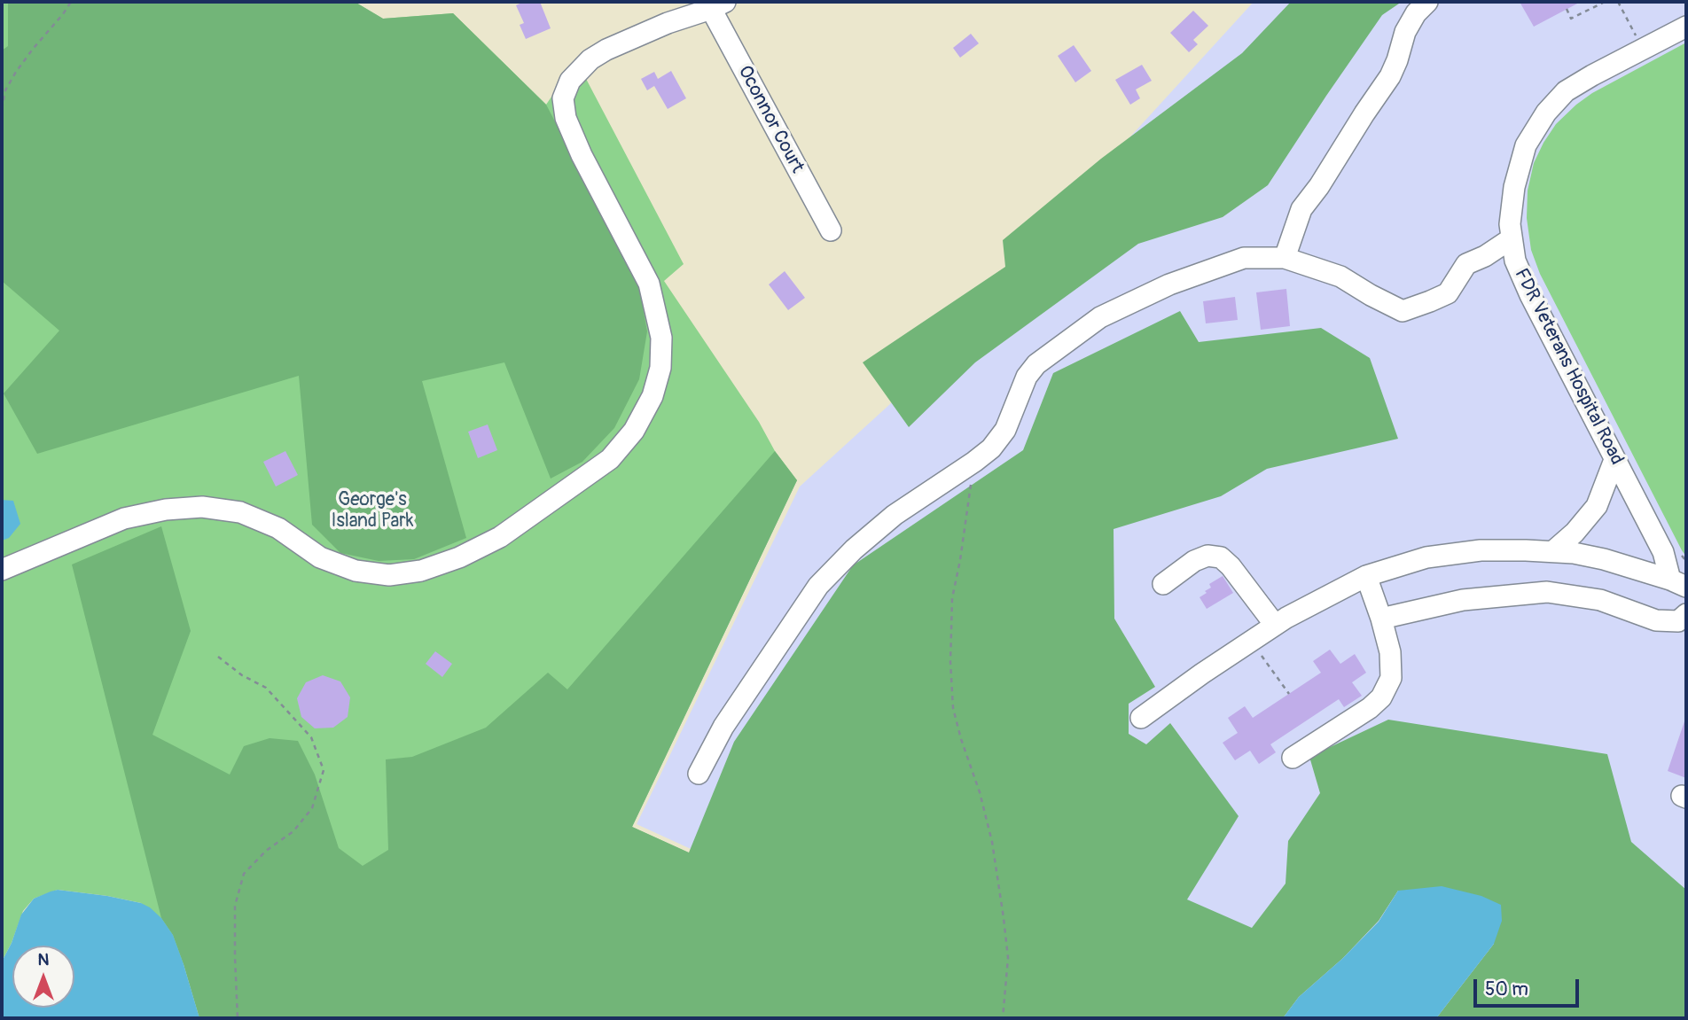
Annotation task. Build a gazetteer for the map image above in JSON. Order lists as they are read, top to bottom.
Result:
{
  "streets": {
    "street": ["Oconnor Court", "FDR Veterans Hospital Road"]
  },
  "parks": ["George's Island Park"],
  "scale_bar": "50 m",
  "north": "top"
}
